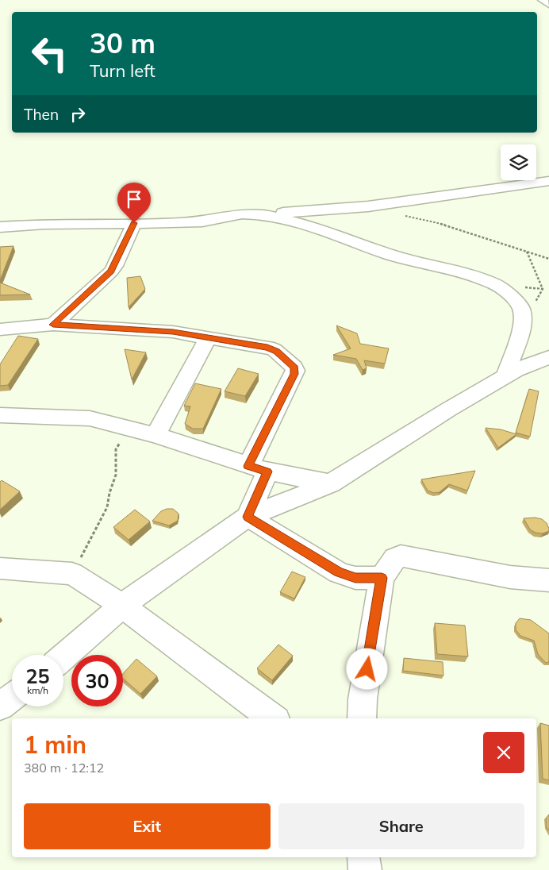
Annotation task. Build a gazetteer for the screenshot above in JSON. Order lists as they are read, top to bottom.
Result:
{
  "page": {
    "turn": ["30 m", "Turn left"],
    "then": "Then",
    "speed": "25 km/h",
    "limit": "30",
    "heading": ["1 min", "380 m · 12:12"],
    "buttons": ["Exit", "Share"]
  }
}
